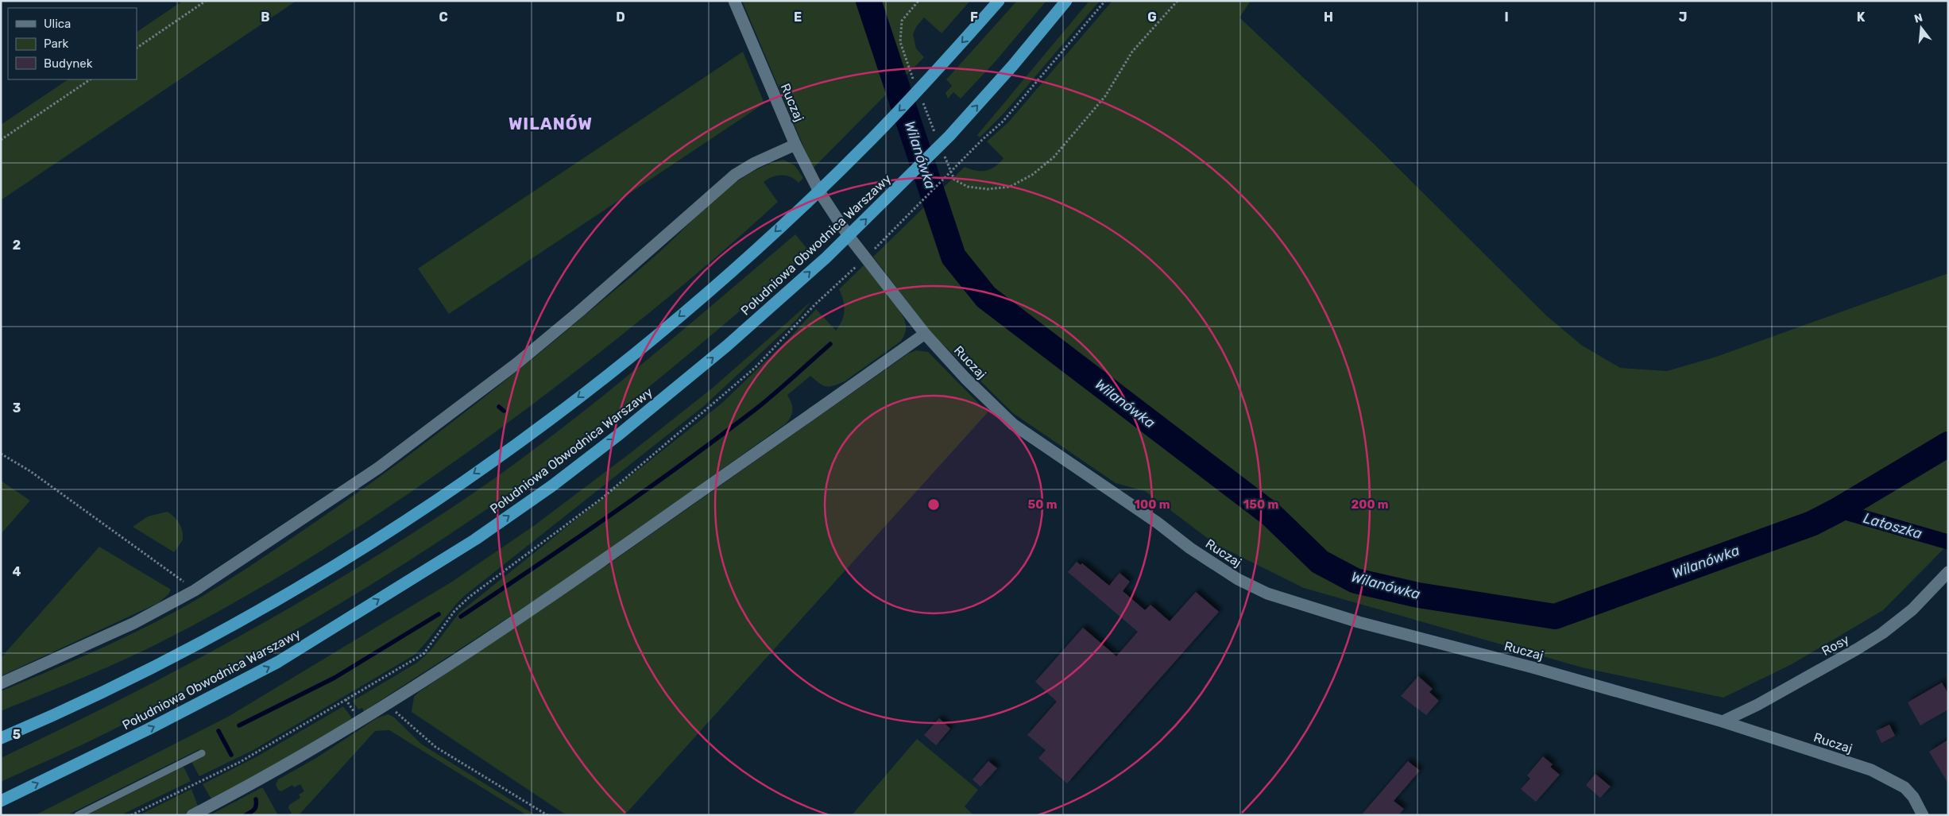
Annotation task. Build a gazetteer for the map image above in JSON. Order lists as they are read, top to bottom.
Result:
{
  "streets": {
    "highway": ["Południowa Obwodnica Warszawy"],
    "street": ["Ruczaj", "Rosy"]
  },
  "crossings": [
    ["Ruczaj", "Rosy"]
  ],
  "districts": ["WILANÓW"],
  "water": ["Wilanówka", "Latoszka"],
  "legend": ["Ulica", "Park", "Budynek"],
  "north": "top",
  "grid": {
    "columns": [
      "B",
      "C",
      "D",
      "E",
      "F",
      "G",
      "H",
      "I",
      "J",
      "K"
    ],
    "rows": [
      "2",
      "3",
      "4",
      "5"
    ]
  },
  "rings": [
    "50 m",
    "100 m",
    "150 m",
    "200 m"
  ]
}
